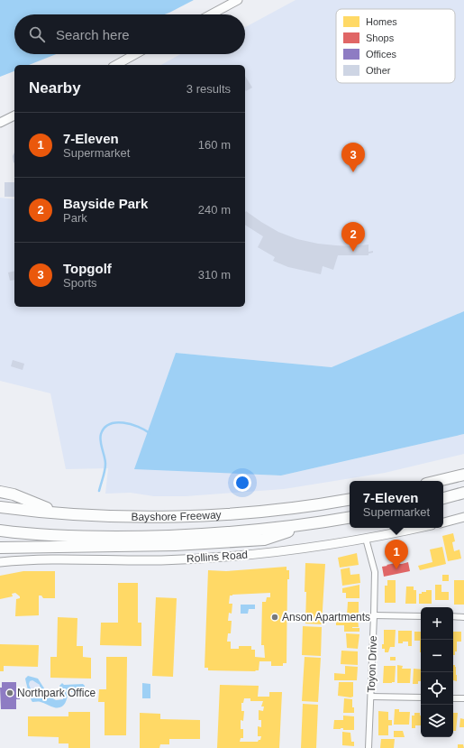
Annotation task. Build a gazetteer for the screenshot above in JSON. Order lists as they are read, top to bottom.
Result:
{
  "streets": {
    "highway": ["Bayshore Freeway"],
    "street": ["Rollins Road", "Toyon Drive"]
  },
  "crossings": [
    ["Rollins Road", "Toyon Drive"]
  ],
  "places": ["Anson Apartments", "Northpark Office"],
  "legend": [
    "Homes",
    "Shops",
    "Offices",
    "Other"
  ],
  "page": {
    "search": "Search here",
    "heading": ["Nearby", "3 results"],
    "list": [
      {
        "mark": "1",
        "name": "7-Eleven",
        "note": "Supermarket",
        "value": "160 m"
      },
      {
        "mark": "2",
        "name": "Bayside Park",
        "note": "Park",
        "value": "240 m"
      },
      {
        "mark": "3",
        "name": "Topgolf",
        "note": "Sports",
        "value": "310 m"
      }
    ],
    "pins": ["3", "2", "1"],
    "popup": ["7-Eleven", "Supermarket"],
    "map_buttons": ["+", "−"]
  }
}
